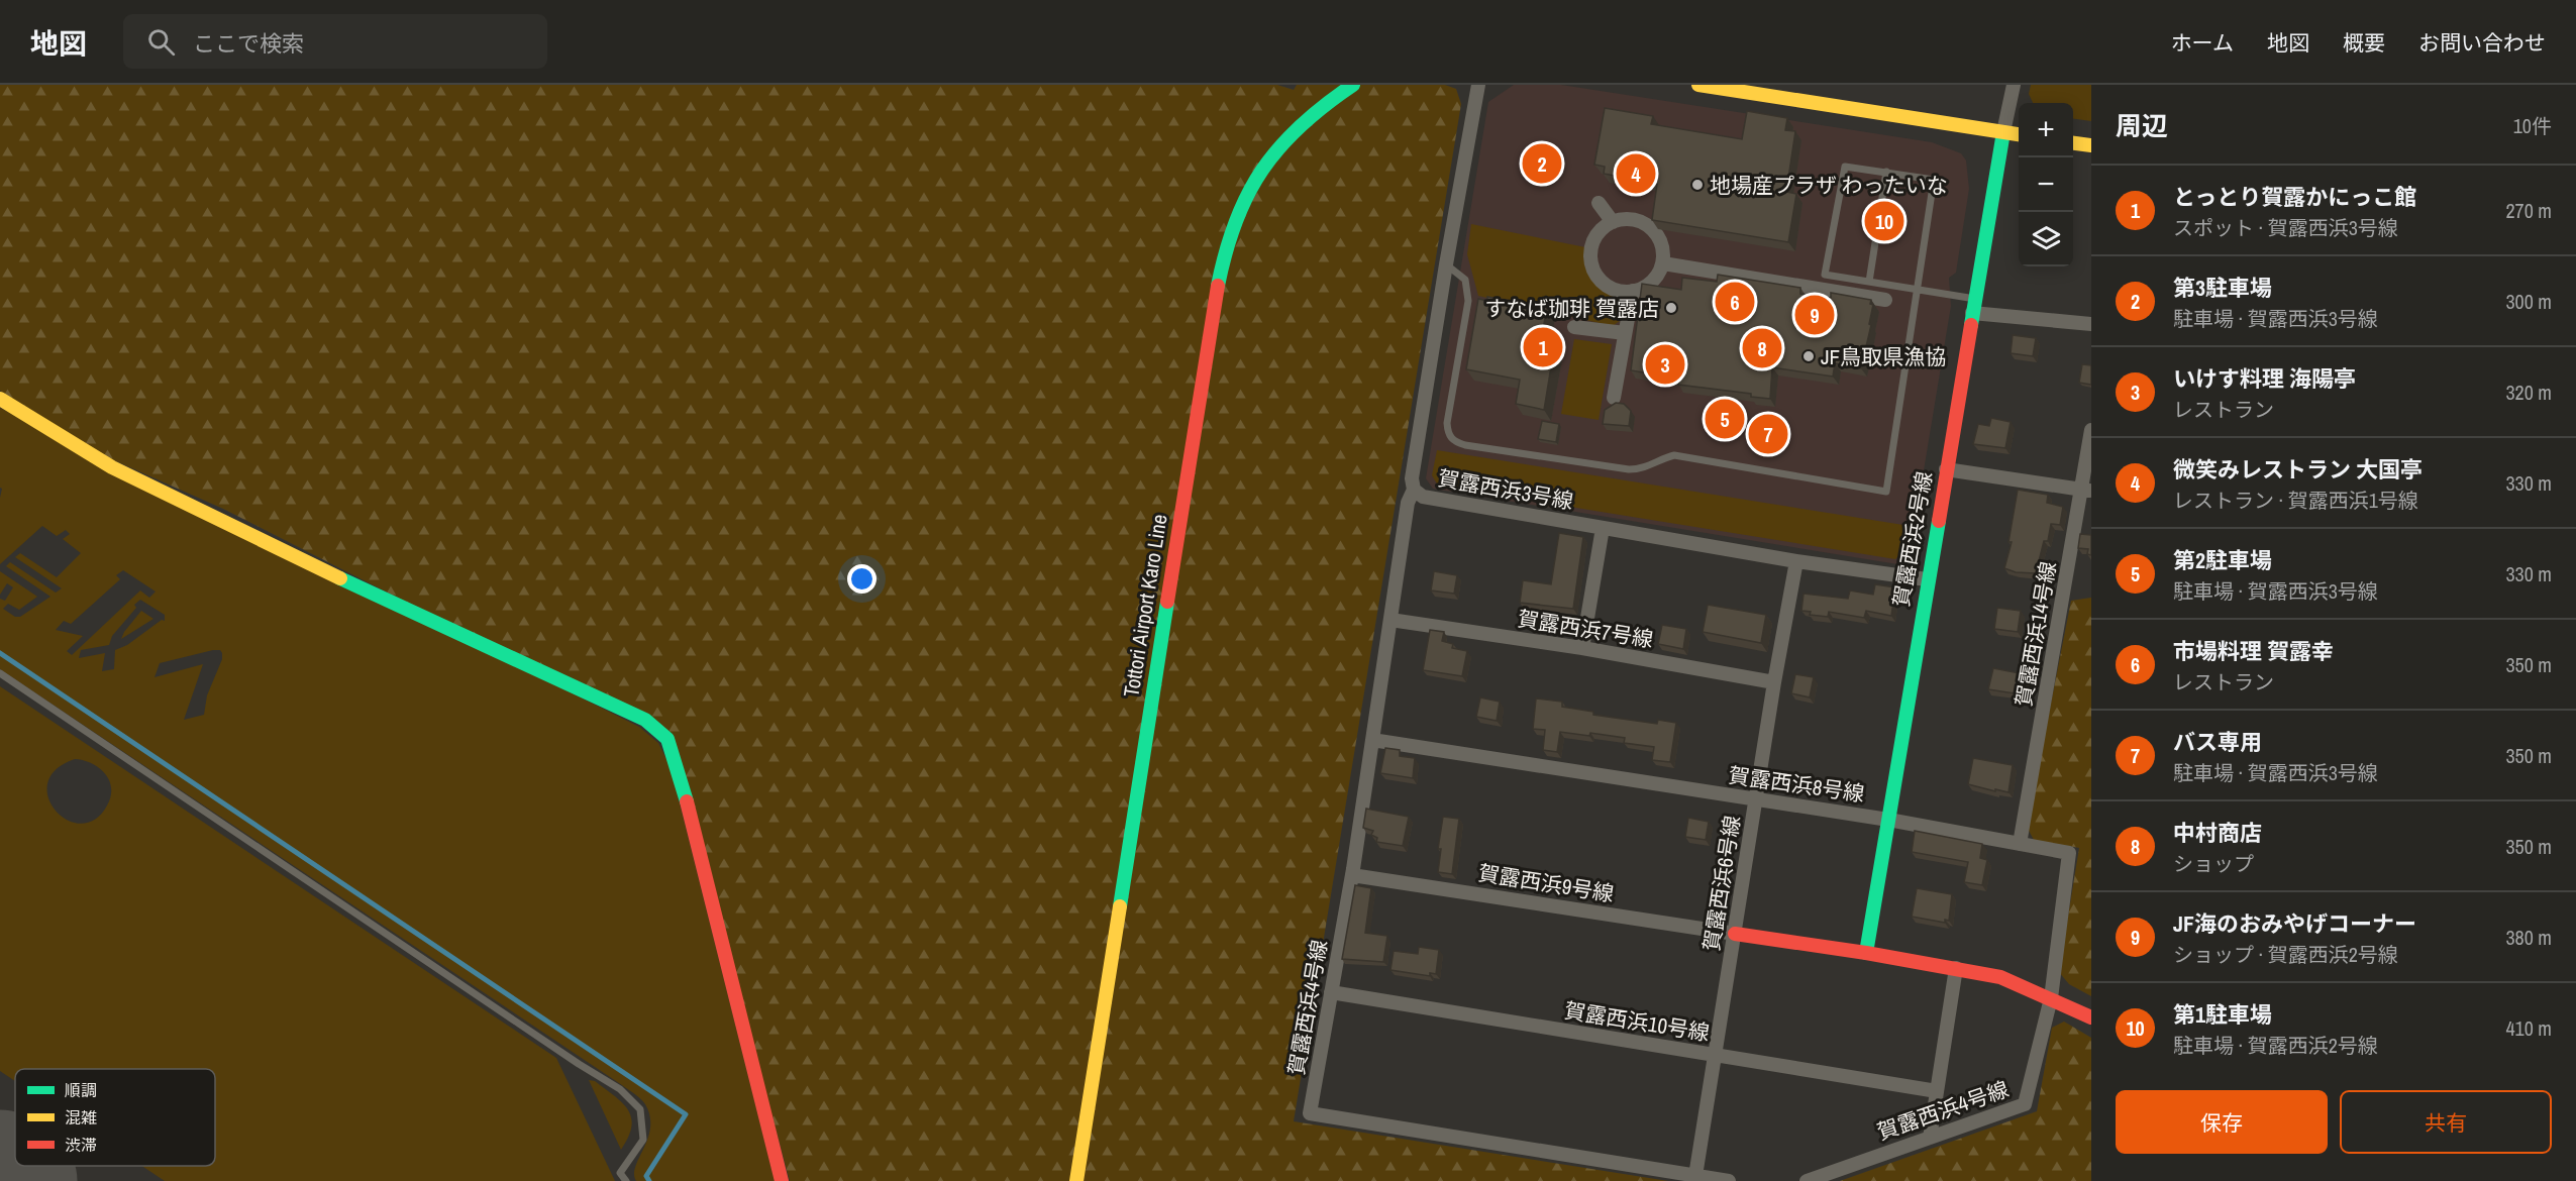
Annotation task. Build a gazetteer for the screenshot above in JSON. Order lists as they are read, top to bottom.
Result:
{
  "streets": {
    "street": [
      "賀露西浜3号線",
      "賀露西浜2号線",
      "Tottori Airport Karo Line",
      "賀露西浜7号線",
      "賀露西浜14号線",
      "賀露西浜8号線",
      "賀露西浜9号線",
      "賀露西浜6号線",
      "賀露西浜4号線",
      "賀露西浜10号線"
    ]
  },
  "crossings": [
    ["賀露西浜3号線", "賀露西浜2号線"],
    ["賀露西浜3号線", "賀露西浜6号線"],
    ["賀露西浜3号線", "賀露西浜4号線"],
    ["賀露西浜2号線", "賀露西浜8号線"],
    ["賀露西浜7号線", "賀露西浜6号線"],
    ["賀露西浜7号線", "賀露西浜4号線"],
    ["賀露西浜14号線", "賀露西浜8号線"],
    ["賀露西浜8号線", "賀露西浜6号線"],
    ["賀露西浜8号線", "賀露西浜4号線"],
    ["賀露西浜9号線", "賀露西浜6号線"],
    ["賀露西浜9号線", "賀露西浜4号線"],
    ["賀露西浜6号線", "賀露西浜4号線"],
    ["賀露西浜6号線", "賀露西浜10号線"],
    ["賀露西浜4号線", "賀露西浜10号線"]
  ],
  "places": ["地場産プラザ わったいな", "すなば珈琲 賀露店", "JF鳥取県漁協"],
  "legend": ["順調", "混雑", "渋滞"],
  "page": {
    "header": "地図",
    "search": "ここで検索",
    "nav": [
      "ホーム",
      "地図",
      "概要",
      "お問い合わせ"
    ],
    "heading": ["周辺", "10件"],
    "map_buttons": ["+", "−"],
    "pins": [
      "2",
      "4",
      "10",
      "6",
      "9",
      "1",
      "8",
      "3",
      "5",
      "7"
    ],
    "list": [
      {
        "mark": "1",
        "name": "とっとり賀露かにっこ館",
        "note": "スポット · 賀露西浜3号線",
        "value": "270 m"
      },
      {
        "mark": "2",
        "name": "第3駐車場",
        "note": "駐車場 · 賀露西浜3号線",
        "value": "300 m"
      },
      {
        "mark": "3",
        "name": "いけす料理 海陽亭",
        "note": "レストラン",
        "value": "320 m"
      },
      {
        "mark": "4",
        "name": "微笑みレストラン 大国亭",
        "note": "レストラン · 賀露西浜1号線",
        "value": "330 m"
      },
      {
        "mark": "5",
        "name": "第2駐車場",
        "note": "駐車場 · 賀露西浜3号線",
        "value": "330 m"
      },
      {
        "mark": "6",
        "name": "市場料理 賀露幸",
        "note": "レストラン",
        "value": "350 m"
      },
      {
        "mark": "7",
        "name": "バス専用",
        "note": "駐車場 · 賀露西浜3号線",
        "value": "350 m"
      },
      {
        "mark": "8",
        "name": "中村商店",
        "note": "ショップ",
        "value": "350 m"
      },
      {
        "mark": "9",
        "name": "JF海のおみやげコーナー",
        "note": "ショップ · 賀露西浜2号線",
        "value": "380 m"
      },
      {
        "mark": "10",
        "name": "第1駐車場",
        "note": "駐車場 · 賀露西浜2号線",
        "value": "410 m"
      }
    ],
    "buttons": ["保存", "共有"]
  }
}
